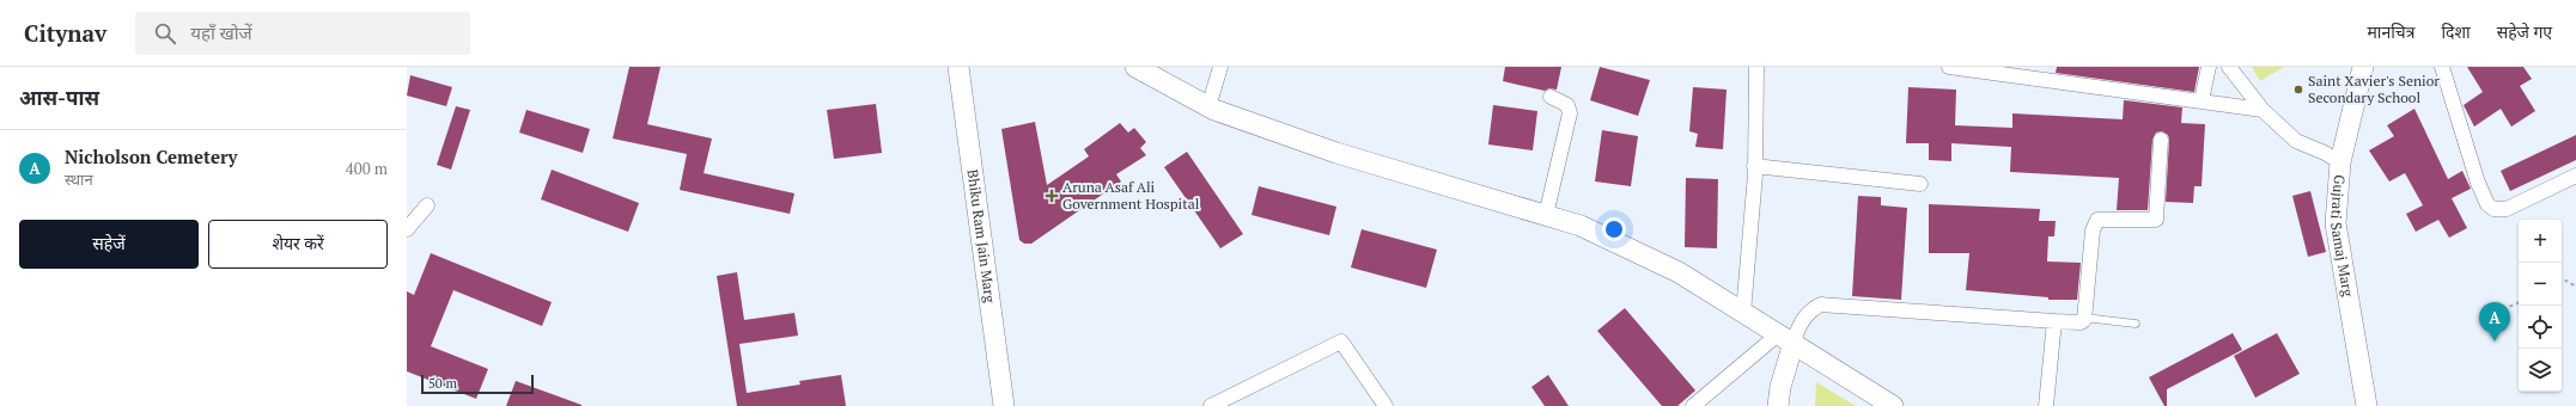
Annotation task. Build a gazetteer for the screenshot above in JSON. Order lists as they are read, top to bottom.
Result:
{
  "streets": {
    "street": ["Bhiku Ram Jain Marg", "Gujrati Samaj Marg"]
  },
  "places": {
    "other": ["Saint Xavier's Senior Secondary School"],
    "health": ["Aruna Asaf Ali Government Hospital"]
  },
  "scale_bar": "50 m",
  "page": {
    "header": "Citynav",
    "search": "यहाँ खोजें",
    "nav": ["मानचित्र", "दिशा", "सहेजे गए"],
    "heading": "आस-पास",
    "list": [
      {
        "mark": "A",
        "name": "Nicholson Cemetery",
        "note": "स्थान",
        "value": "400 m"
      }
    ],
    "buttons": ["सहेजें", "शेयर करें"],
    "map_buttons": ["+", "−"],
    "pins": "A",
    "scale": "50 m"
  }
}
